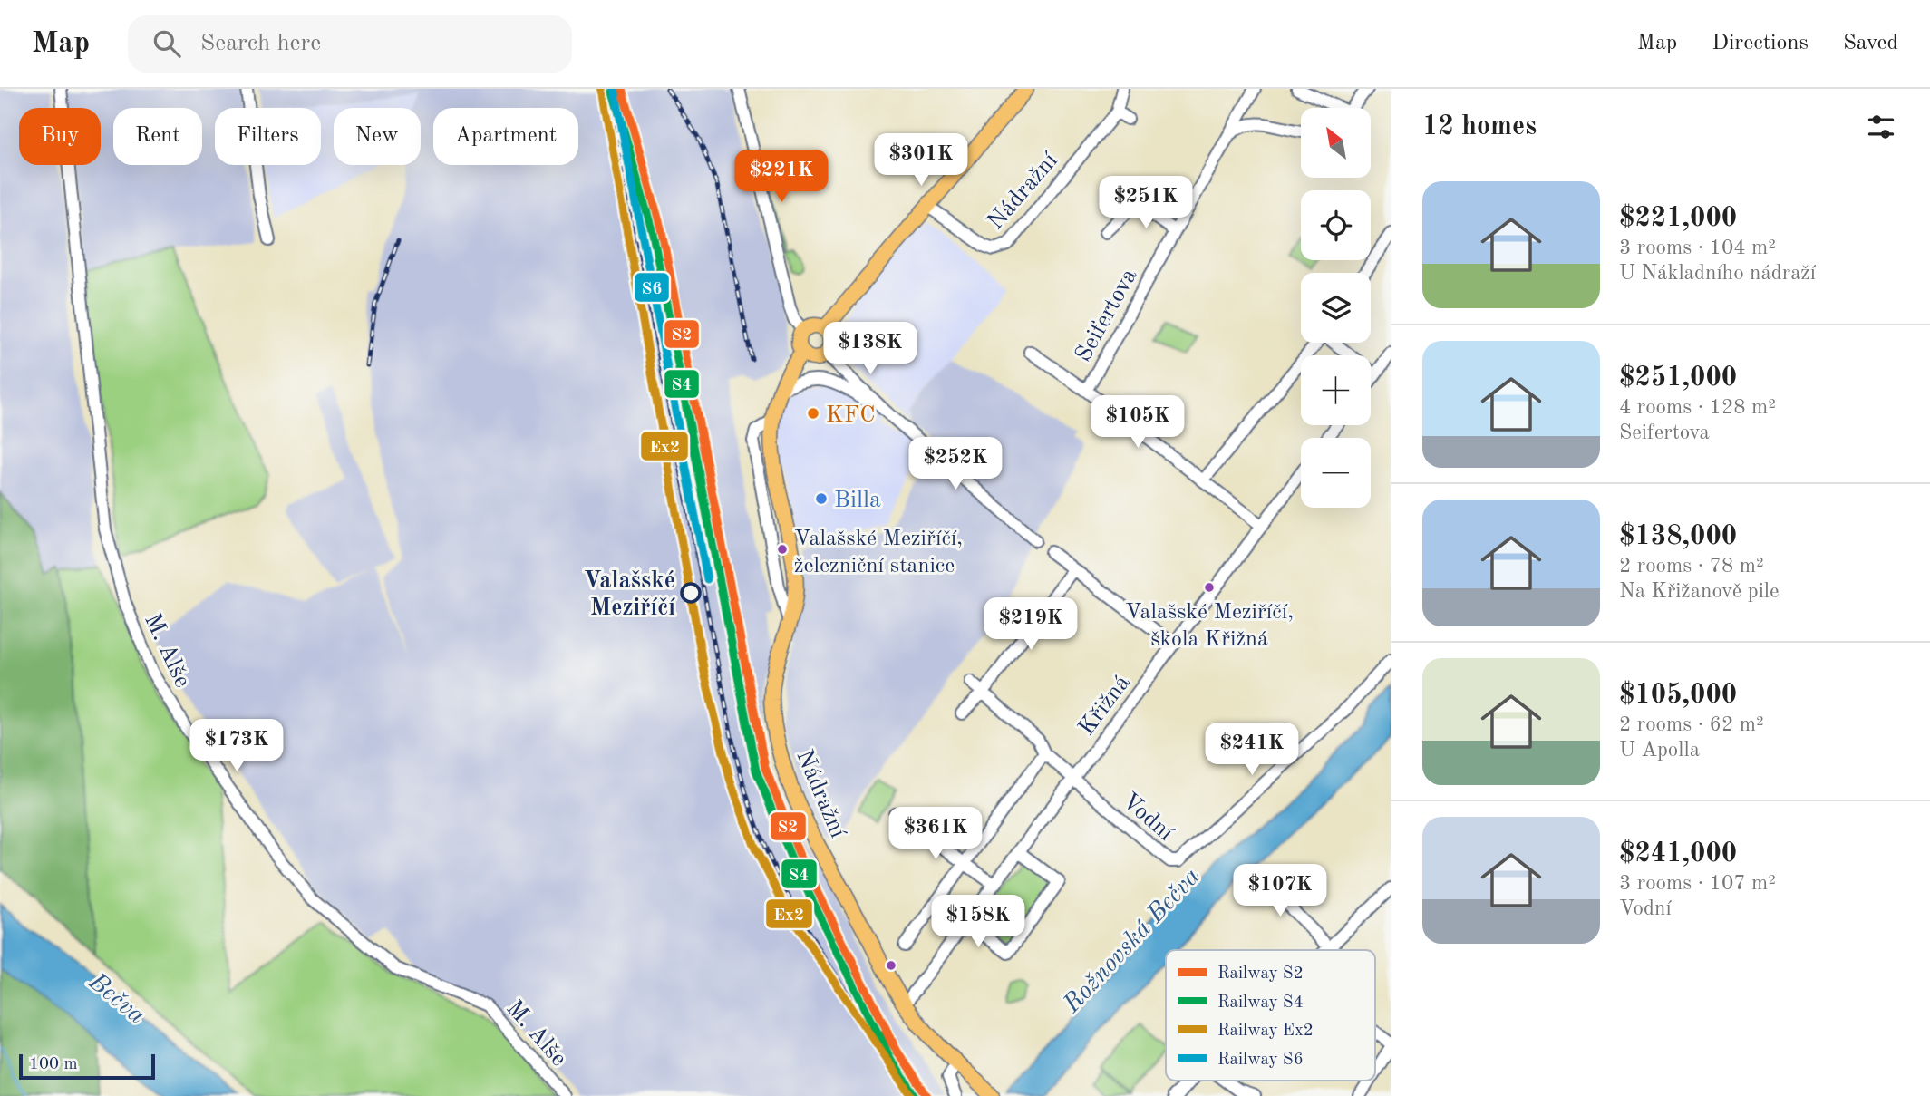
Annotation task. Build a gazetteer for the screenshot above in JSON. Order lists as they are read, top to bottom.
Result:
{
  "streets": {
    "main road": ["Nádražní"],
    "street": [
      "Seifertova",
      "M. Alše",
      "Křižná",
      "Vodní"
    ]
  },
  "crossings": [
    ["Nádražní", "Křižná"],
    ["Křižná", "Vodní"]
  ],
  "water": ["Rožnovská Bečva", "Bečva"],
  "places": [
    "KFC",
    "Billa",
    "Valašské Meziříčí, železniční stanice",
    "Valašské Meziříčí, škola Křižná",
    "Valašské Meziříčí"
  ],
  "lines": [
    "rail line S2",
    "rail line Ex2",
    "rail line S6",
    "rail line S4"
  ],
  "legend": [
    "Railway S2",
    "Railway S4",
    "Railway Ex2",
    "Railway S6"
  ],
  "scale_bar": "100 m",
  "north": "top left",
  "page": {
    "header": "Map",
    "search": "Search here",
    "nav": ["Map", "Directions", "Saved"],
    "heading": "12 homes",
    "map_buttons": ["+", "−"],
    "chip": [
      "Buy",
      "Rent",
      "Filters",
      "New",
      "Apartment"
    ],
    "price": [
      "$301K",
      "$221K",
      "$251K",
      "$138K",
      "$105K",
      "$252K",
      "$219K",
      "$173K",
      "$241K",
      "$361K",
      "$107K",
      "$158K"
    ],
    "list": [
      {
        "name": "$221,000",
        "note": "3 rooms · 104 m² · U Nákladního nádraží"
      },
      {
        "name": "$251,000",
        "note": "4 rooms · 128 m² · Seifertova"
      },
      {
        "name": "$138,000",
        "note": "2 rooms · 78 m² · Na Křižanově pile"
      },
      {
        "name": "$105,000",
        "note": "2 rooms · 62 m² · U Apolla"
      },
      {
        "name": "$241,000",
        "note": "3 rooms · 107 m² · Vodní"
      }
    ],
    "scale": "100 m"
  }
}
